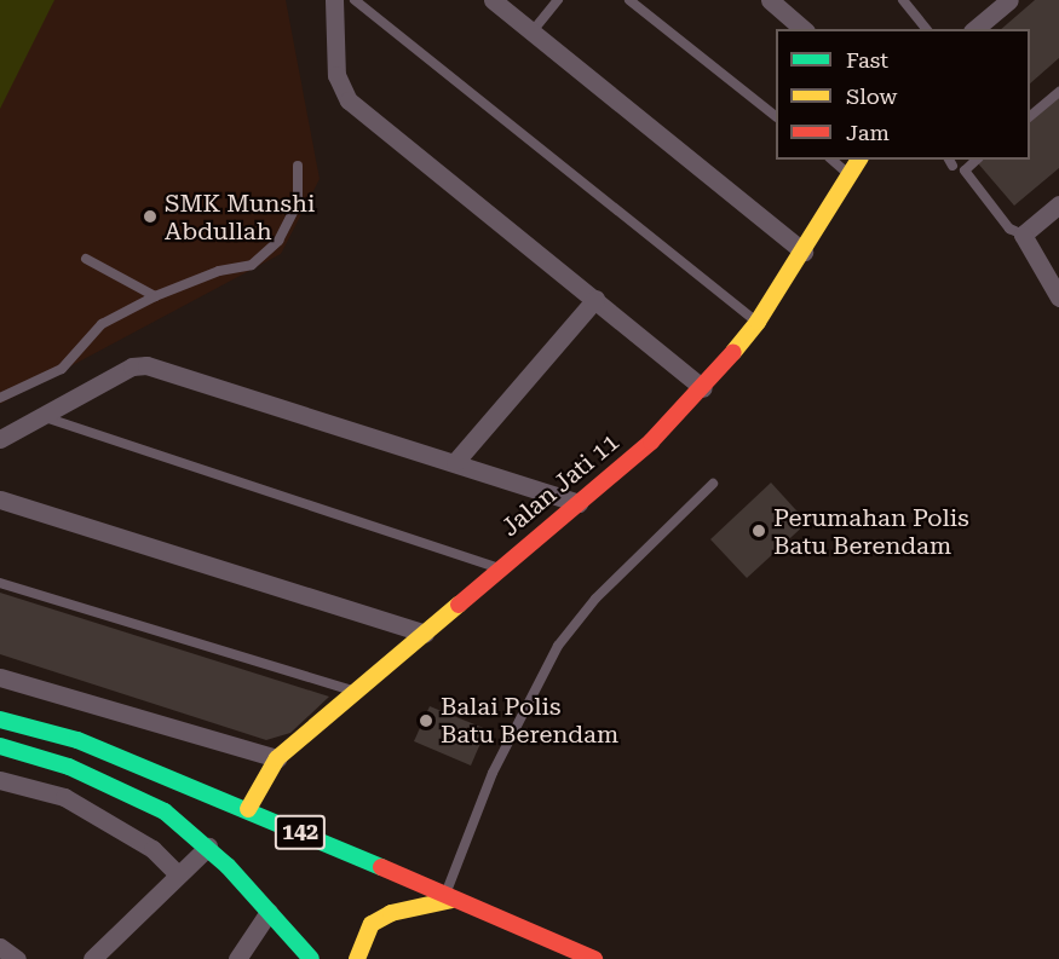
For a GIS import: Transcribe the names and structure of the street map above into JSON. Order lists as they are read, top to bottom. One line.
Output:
{"streets":{"main road":["Jalan Jati 11","142"]},"crossings":[["Jalan Jati 11","142"]],"places":["SMK Munshi Abdullah","Perumahan Polis Batu Berendam","Balai Polis Batu Berendam"],"legend":["Fast","Slow","Jam"]}
